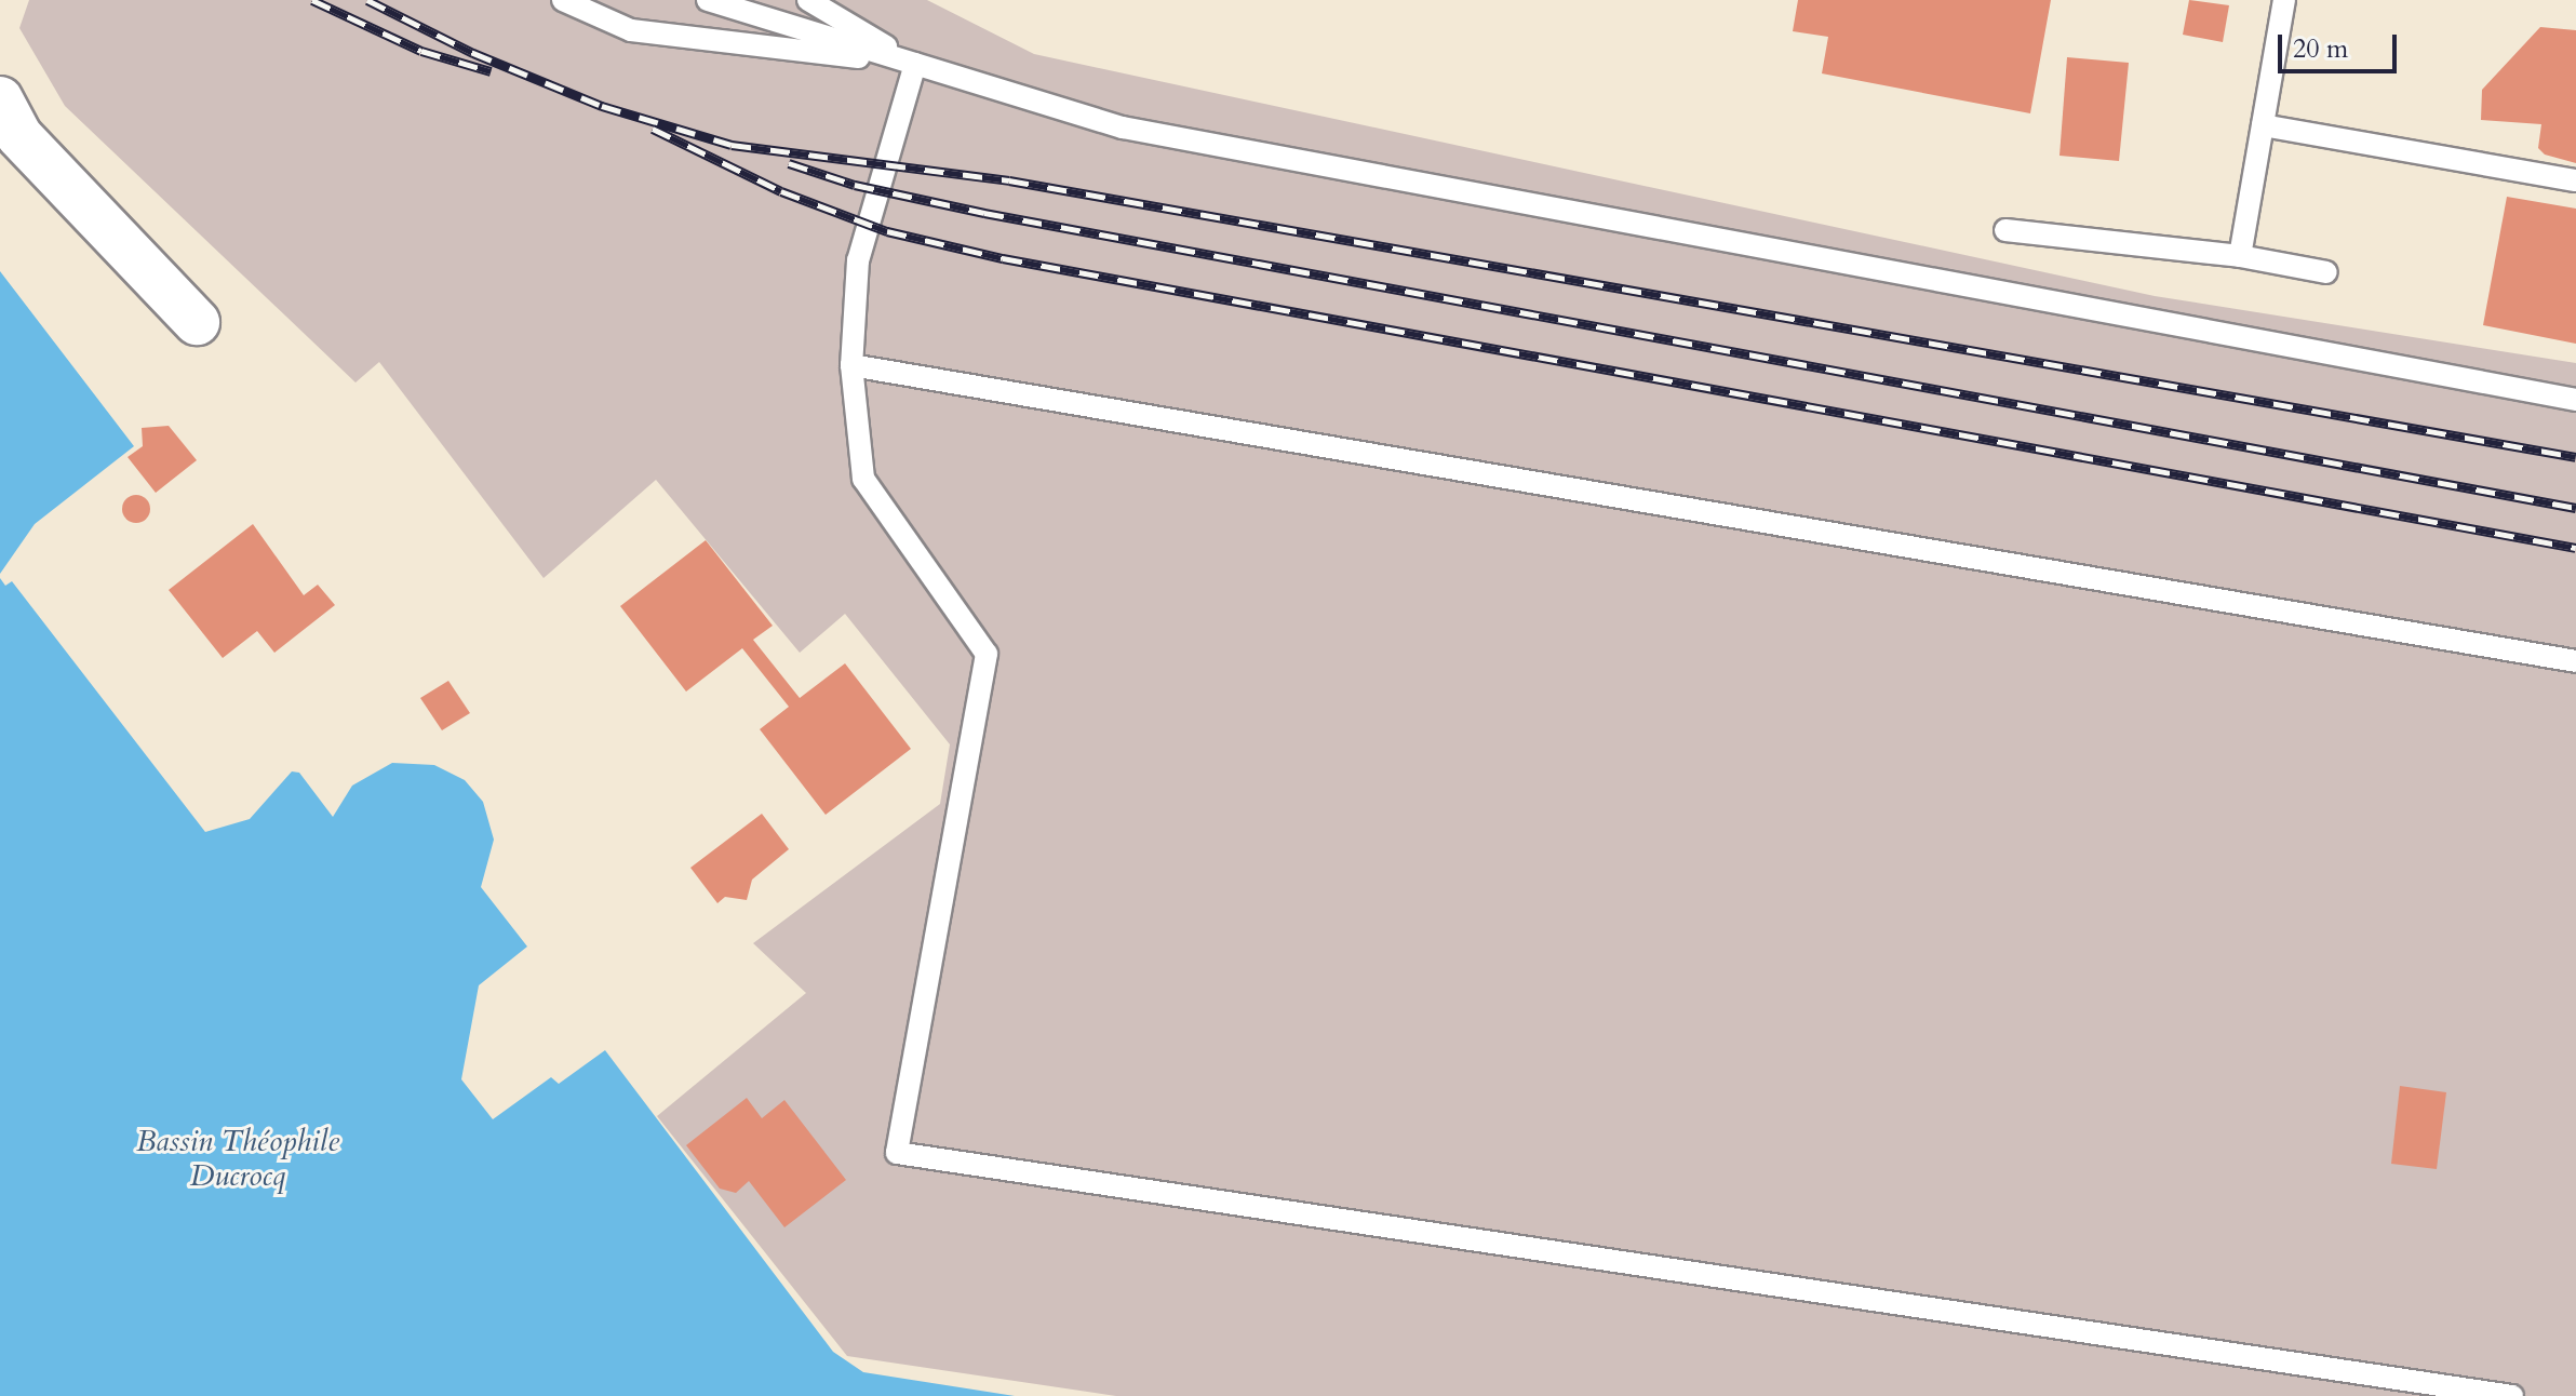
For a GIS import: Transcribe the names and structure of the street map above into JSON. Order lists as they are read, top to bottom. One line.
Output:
{"water":["Bassin Théophile Ducrocq"],"scale_bar":"20 m"}
